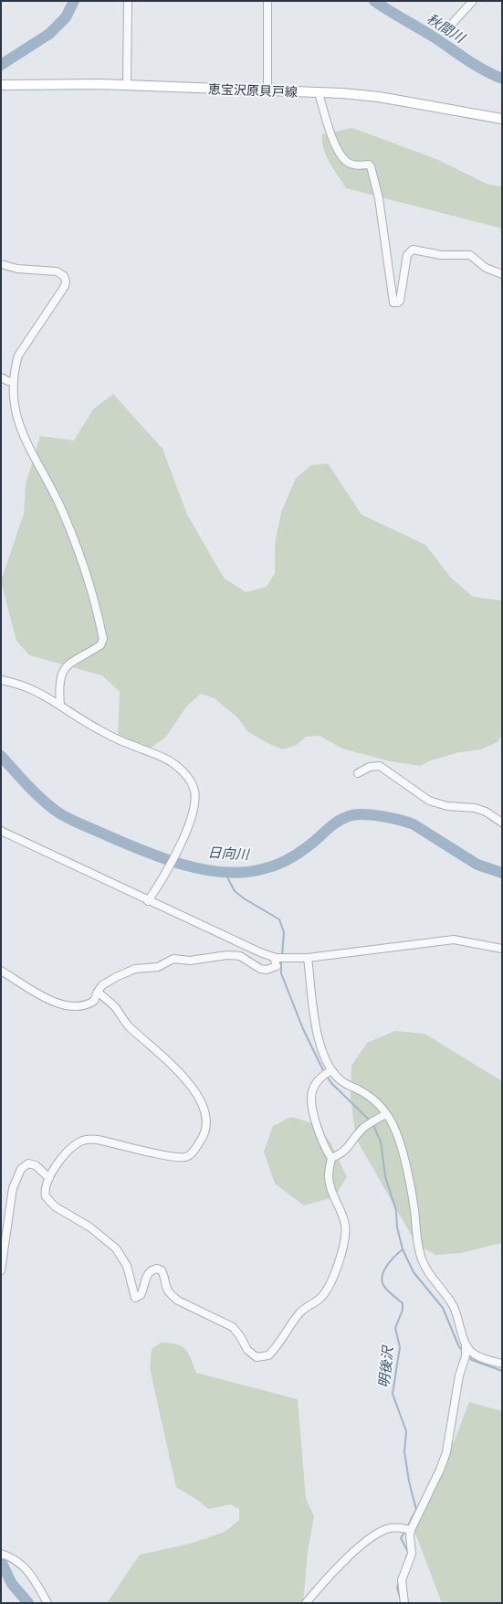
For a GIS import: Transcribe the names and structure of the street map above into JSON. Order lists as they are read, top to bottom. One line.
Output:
{"streets":{"main road":["恵宝沢原貝戸線"]},"water":["秋間川","日向川","明後沢"]}
